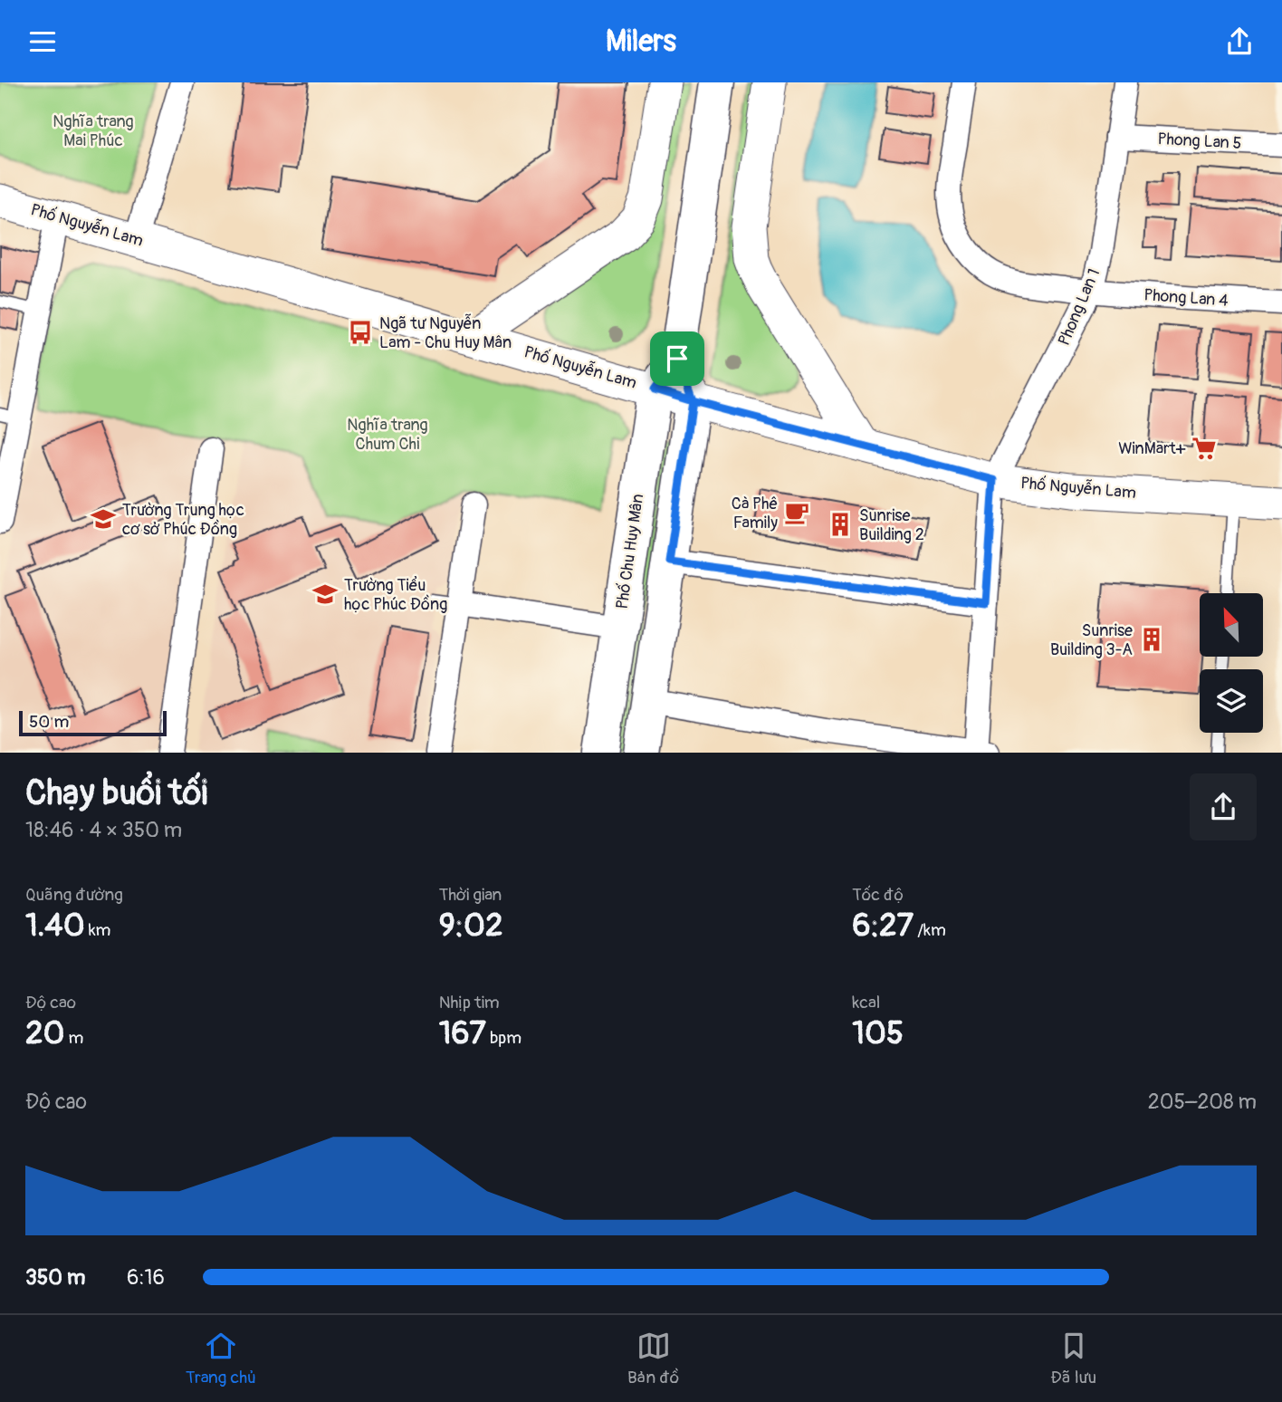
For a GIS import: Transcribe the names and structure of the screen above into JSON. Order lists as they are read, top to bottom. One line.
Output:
{"streets":{"main road":["Phố Chu Huy Mân"],"street":["Phong Lan 5","Phố Nguyễn Lam","Phong Lan 4","Phong Lan 1"]},"crossings":[["Phong Lan 5","Phong Lan 1"],["Phố Nguyễn Lam","Phong Lan 1"],["Phố Nguyễn Lam","Phố Chu Huy Mân"],["Phong Lan 4","Phong Lan 1"]],"parks":["Nghĩa trang Mai Phúc","Nghĩa trang Chum Chi"],"places":{"bus stop":["Ngã tư Nguyễn Lam - Chu Huy Mân"],"supermarket":["WinMart+"],"cafe":["Cà Phê Family"],"school or university":["Trường Trung học cơ sở Phúc Đồng","Trường Tiểu học Phúc Đồng"],"building":["Sunrise Building 2","Sunrise Building 3-A"]},"scale_bar":"50 m","north":"top left","page":{"header":"Milers","scale":"50 m","heading":["Chạy buổi tối","18:46 · 4 × 350 m"],"stats":[["Quãng đường","1.40 km"],["Thời gian","9:02"],["Tốc độ","6:27 /km"],["Độ cao","20 m"],["Nhịp tim","167 bpm"],["kcal","105"]],"chart":["Độ cao","205–208 m"],"list":[{"name":"350 m","note":"6:16"}],"tabs":["Trang chủ","Bản đồ","Đã lưu"]}}
